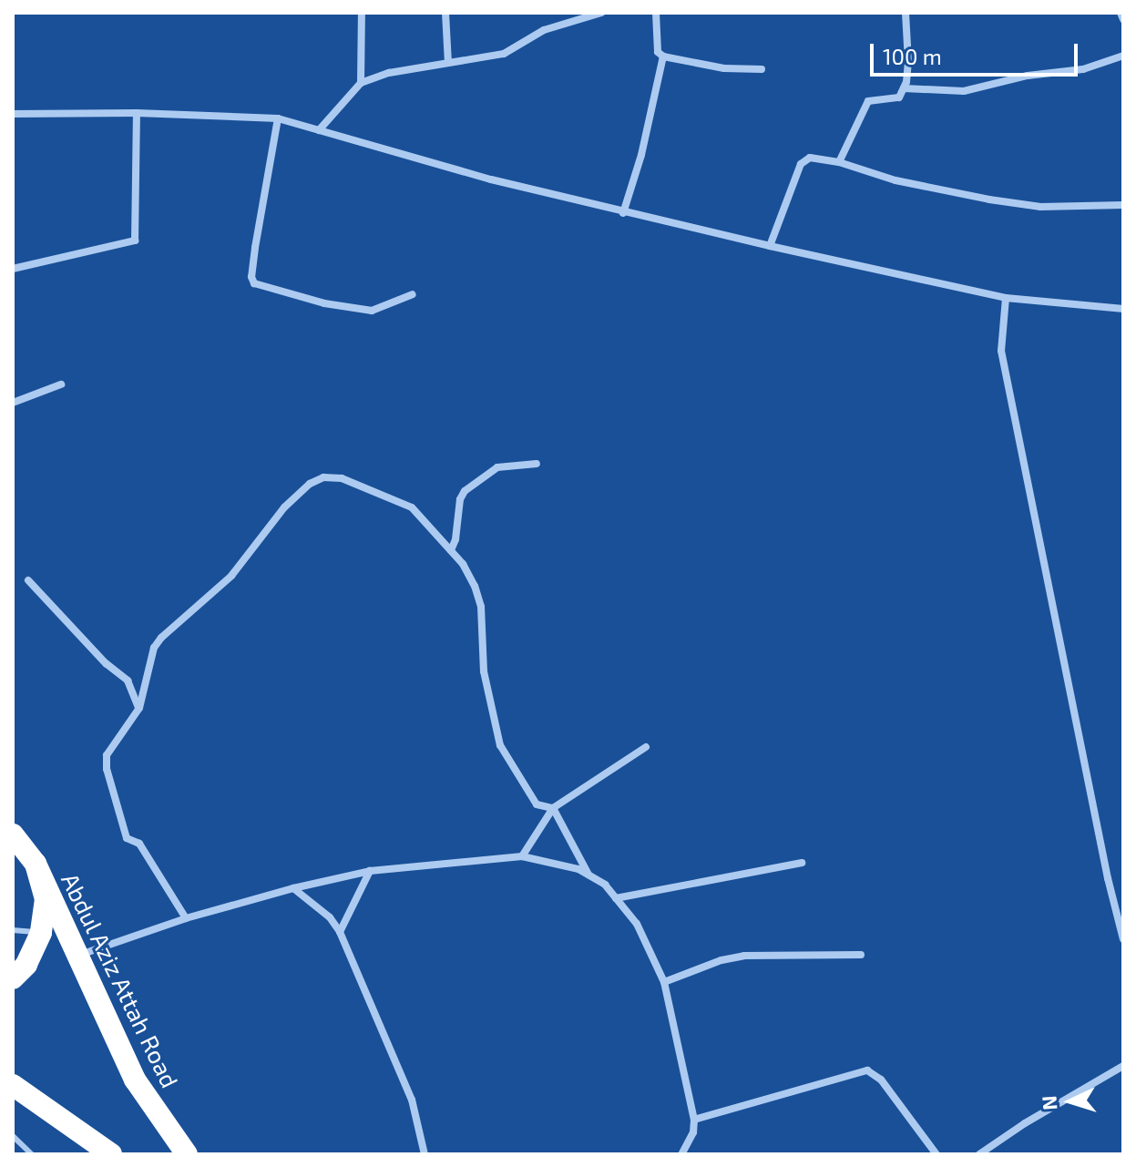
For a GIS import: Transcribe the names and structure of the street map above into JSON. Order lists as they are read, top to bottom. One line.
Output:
{"streets":{"highway":["Abdul Aziz Attah Road"]},"scale_bar":"100 m","north":"left"}
